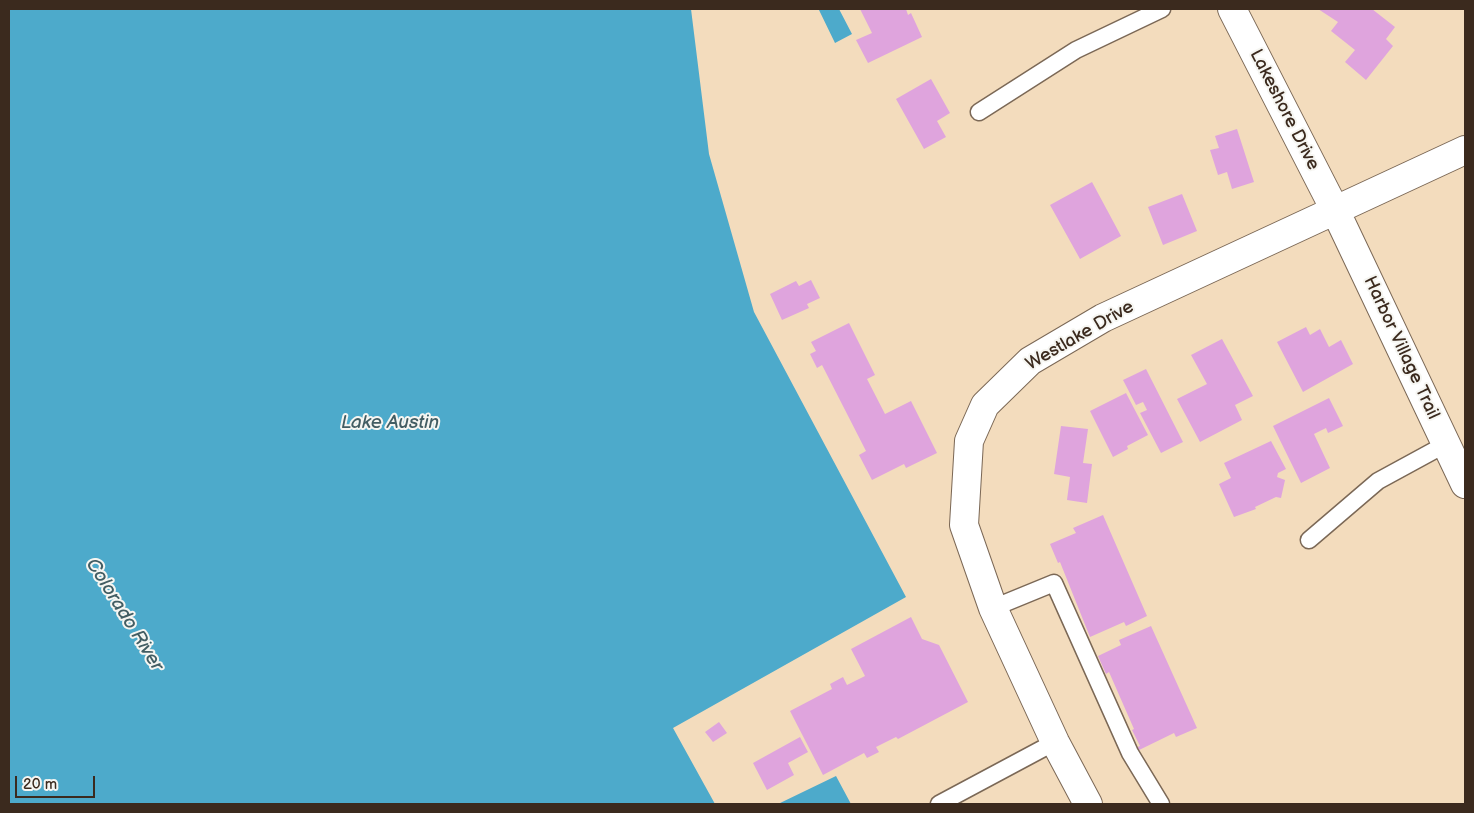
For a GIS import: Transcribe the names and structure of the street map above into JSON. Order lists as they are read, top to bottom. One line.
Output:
{"streets":{"street":["Lakeshore Drive","Westlake Drive","Harbor Village Trail"]},"crossings":[["Lakeshore Drive","Westlake Drive"],["Lakeshore Drive","Harbor Village Trail"],["Westlake Drive","Harbor Village Trail"]],"water":["Lake Austin","Colorado River"],"scale_bar":"20 m"}
